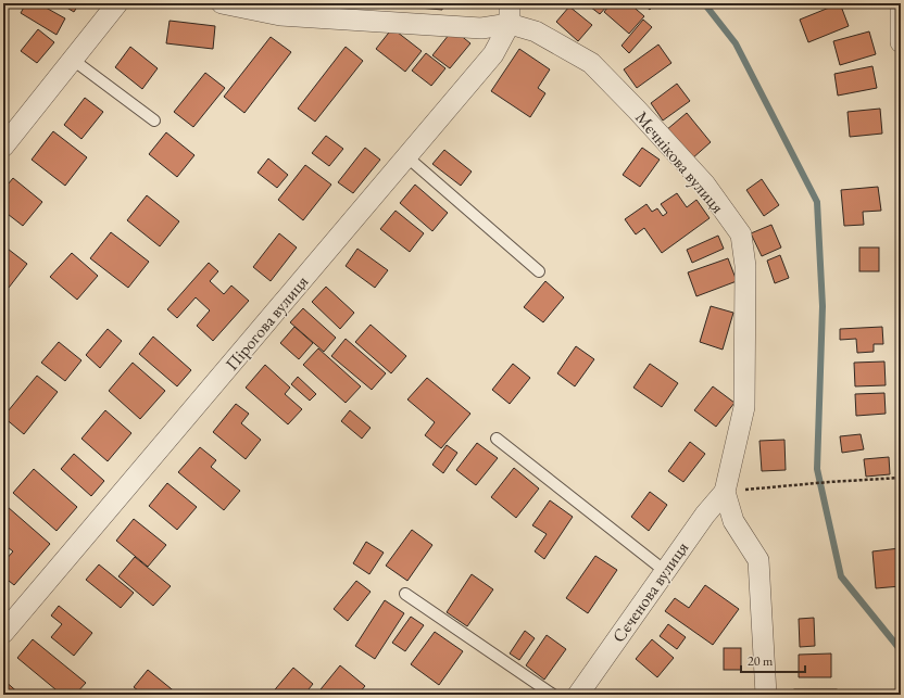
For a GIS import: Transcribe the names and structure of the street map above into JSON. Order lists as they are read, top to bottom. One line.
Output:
{"streets":{"street":["Мєчнікова вулиця","Пірогова вулиця","Сєченова вулиця"]},"crossings":[["Мєчнікова вулиця","Пірогова вулиця"],["Мєчнікова вулиця","Сєченова вулиця"]],"scale_bar":"20 m"}
